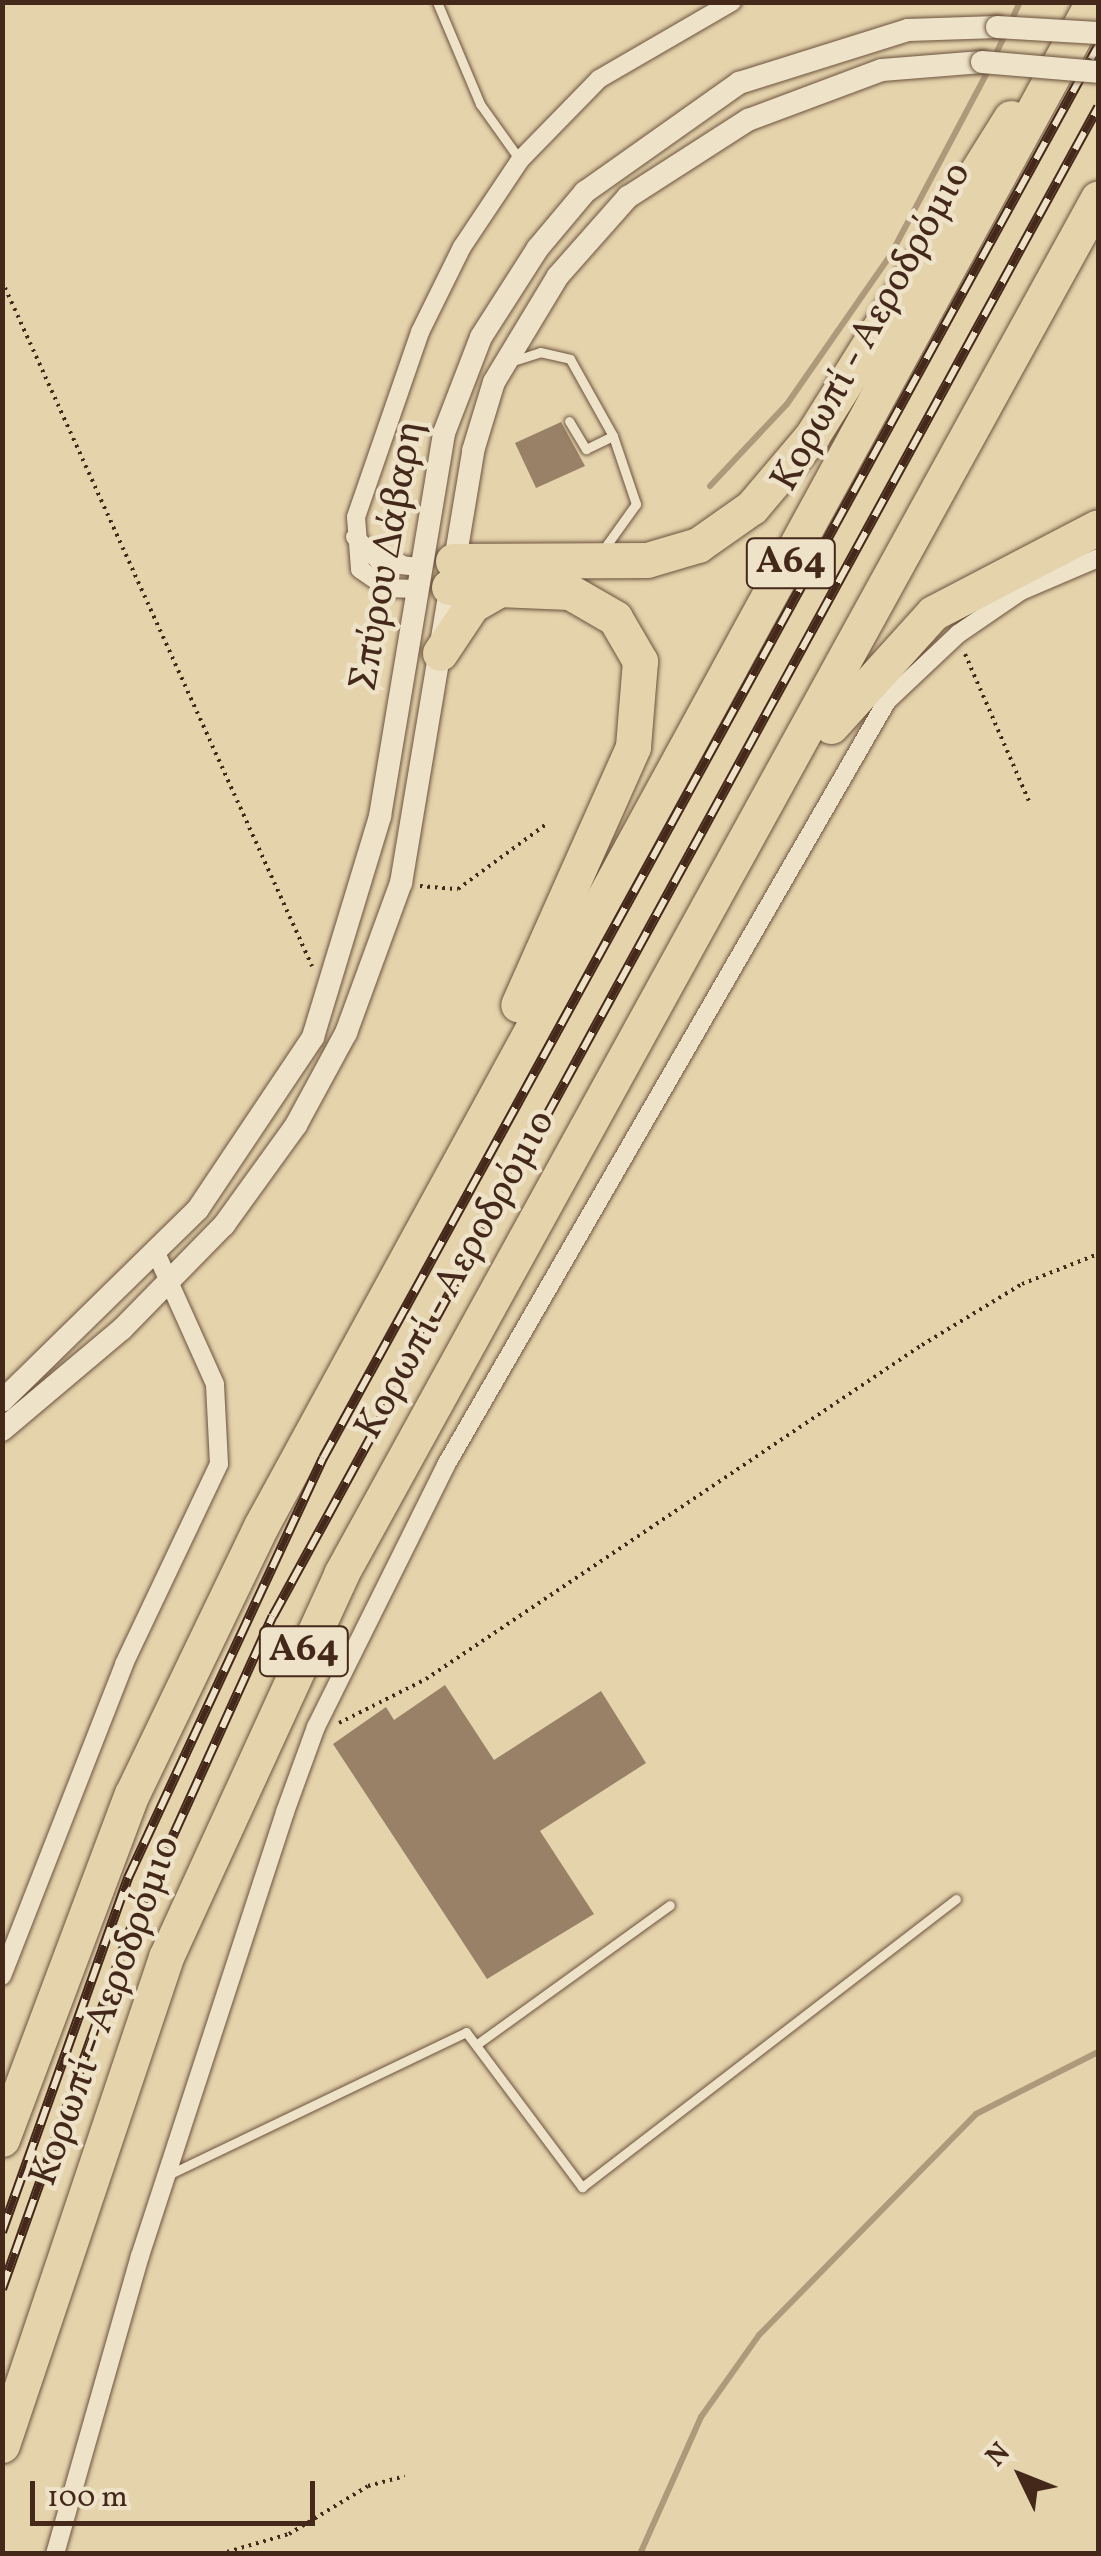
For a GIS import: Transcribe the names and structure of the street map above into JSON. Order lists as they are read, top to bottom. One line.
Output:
{"streets":{"highway":["Κορωπί - Αεροδρόμιο","Α64"],"street":["Σπύρου Δάβαρη"]},"scale_bar":"100 m","north":"top left"}
